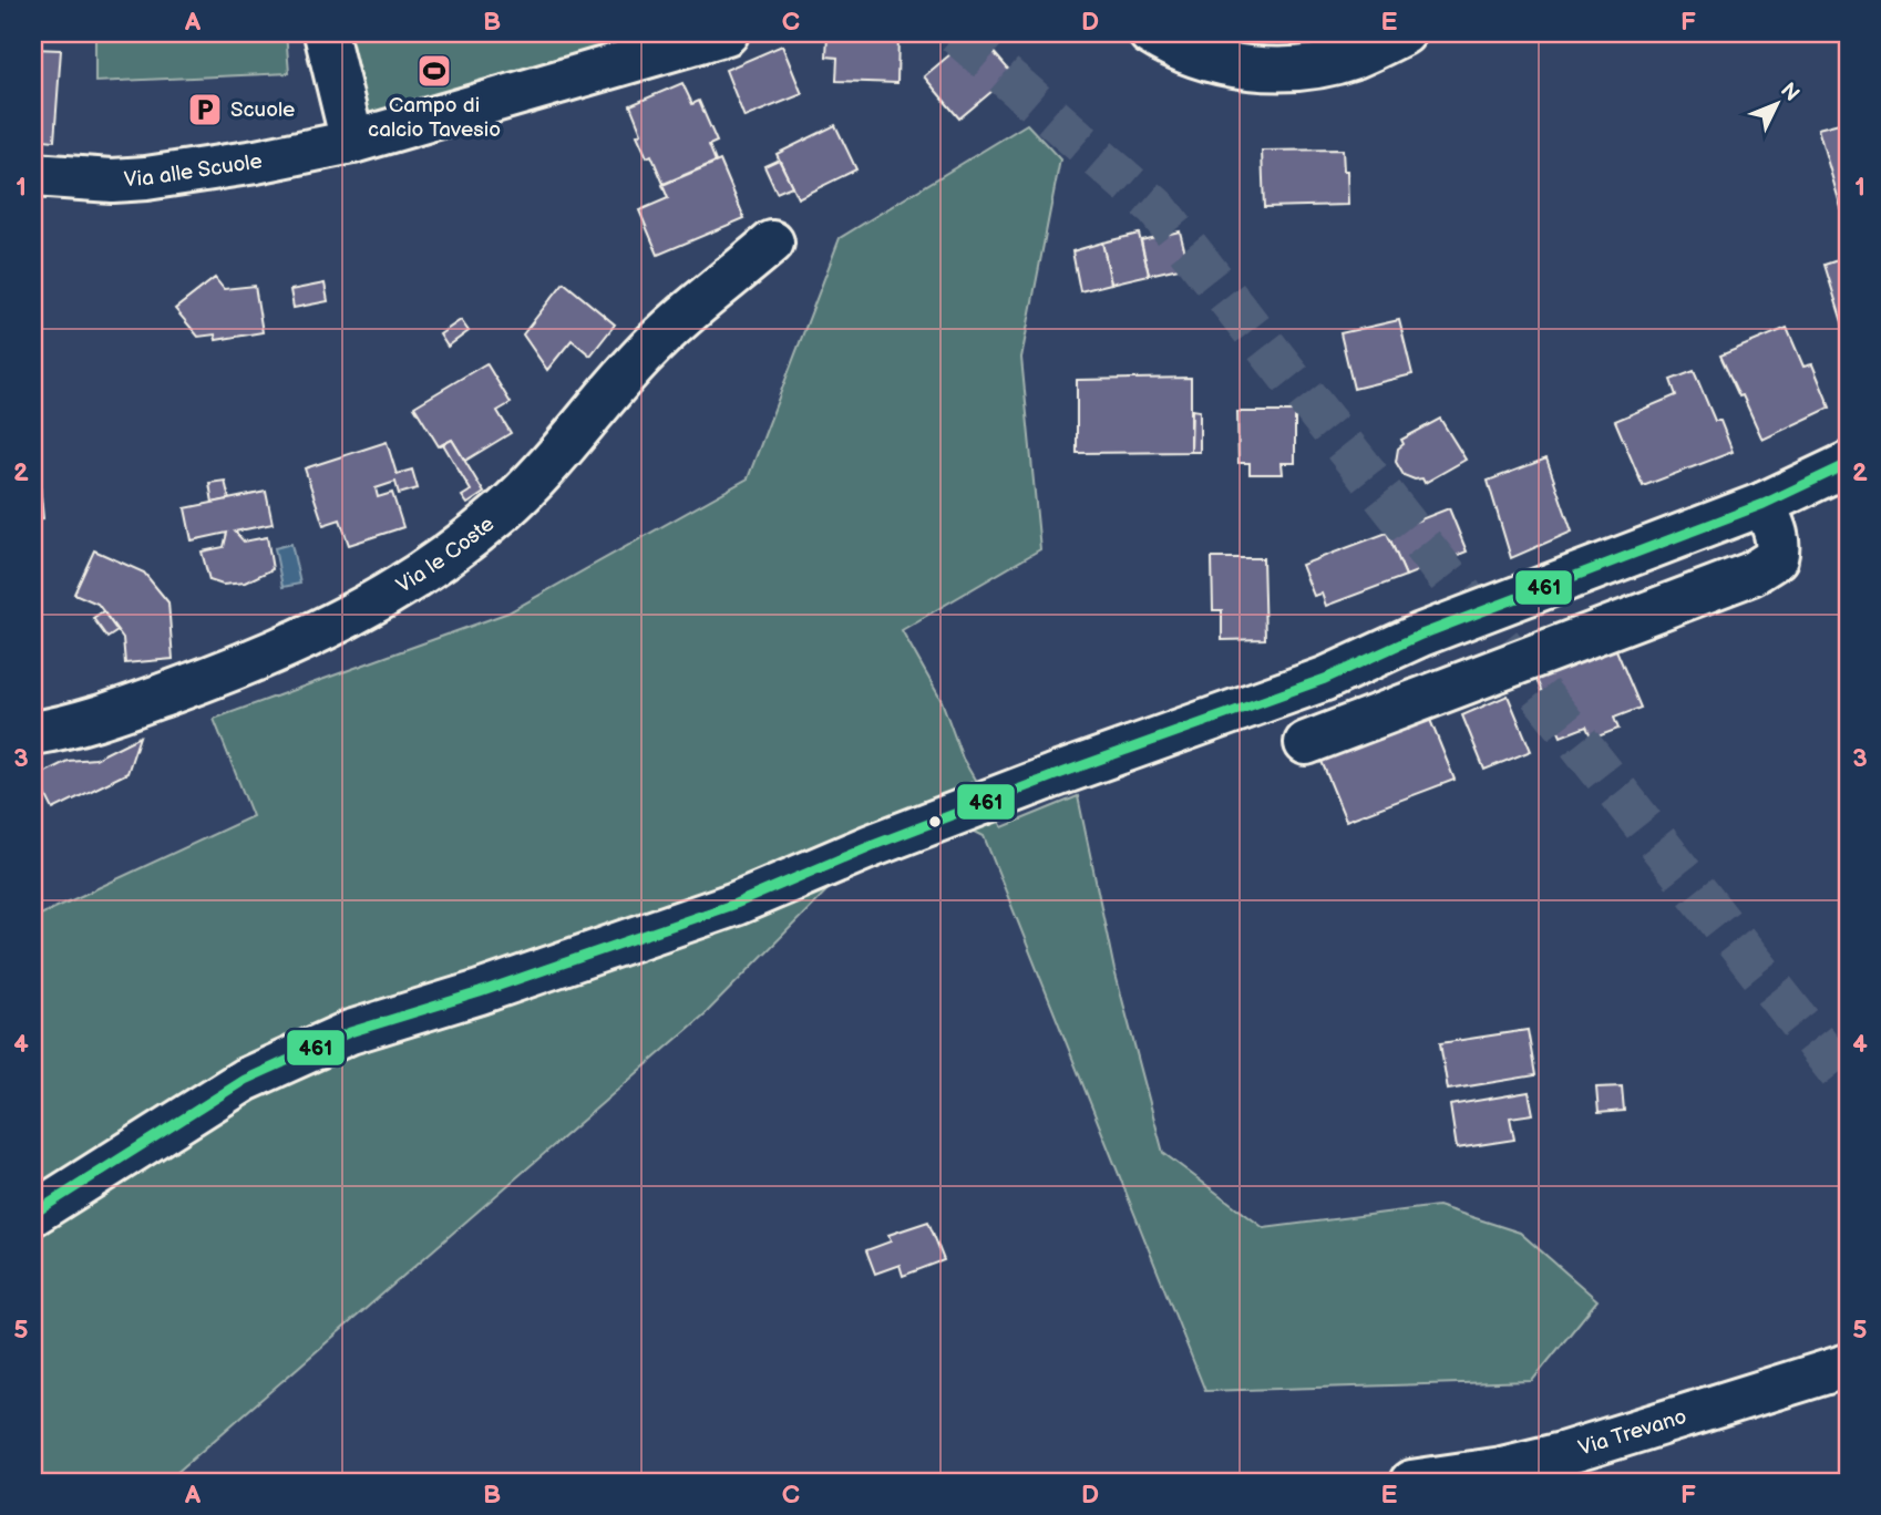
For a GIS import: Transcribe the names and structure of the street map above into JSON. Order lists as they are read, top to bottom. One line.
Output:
{"streets":{"street":["Via alle Scuole","Via le Coste","Via Trevano"]},"places":{"sports":["Campo di calcio Tavesio"],"parking":["Scuole"]},"lines":["transit line 461"],"north":"top right","grid":{"columns":["A","B","C","D","E","F"],"rows":["1","2","3","4","5"]}}
